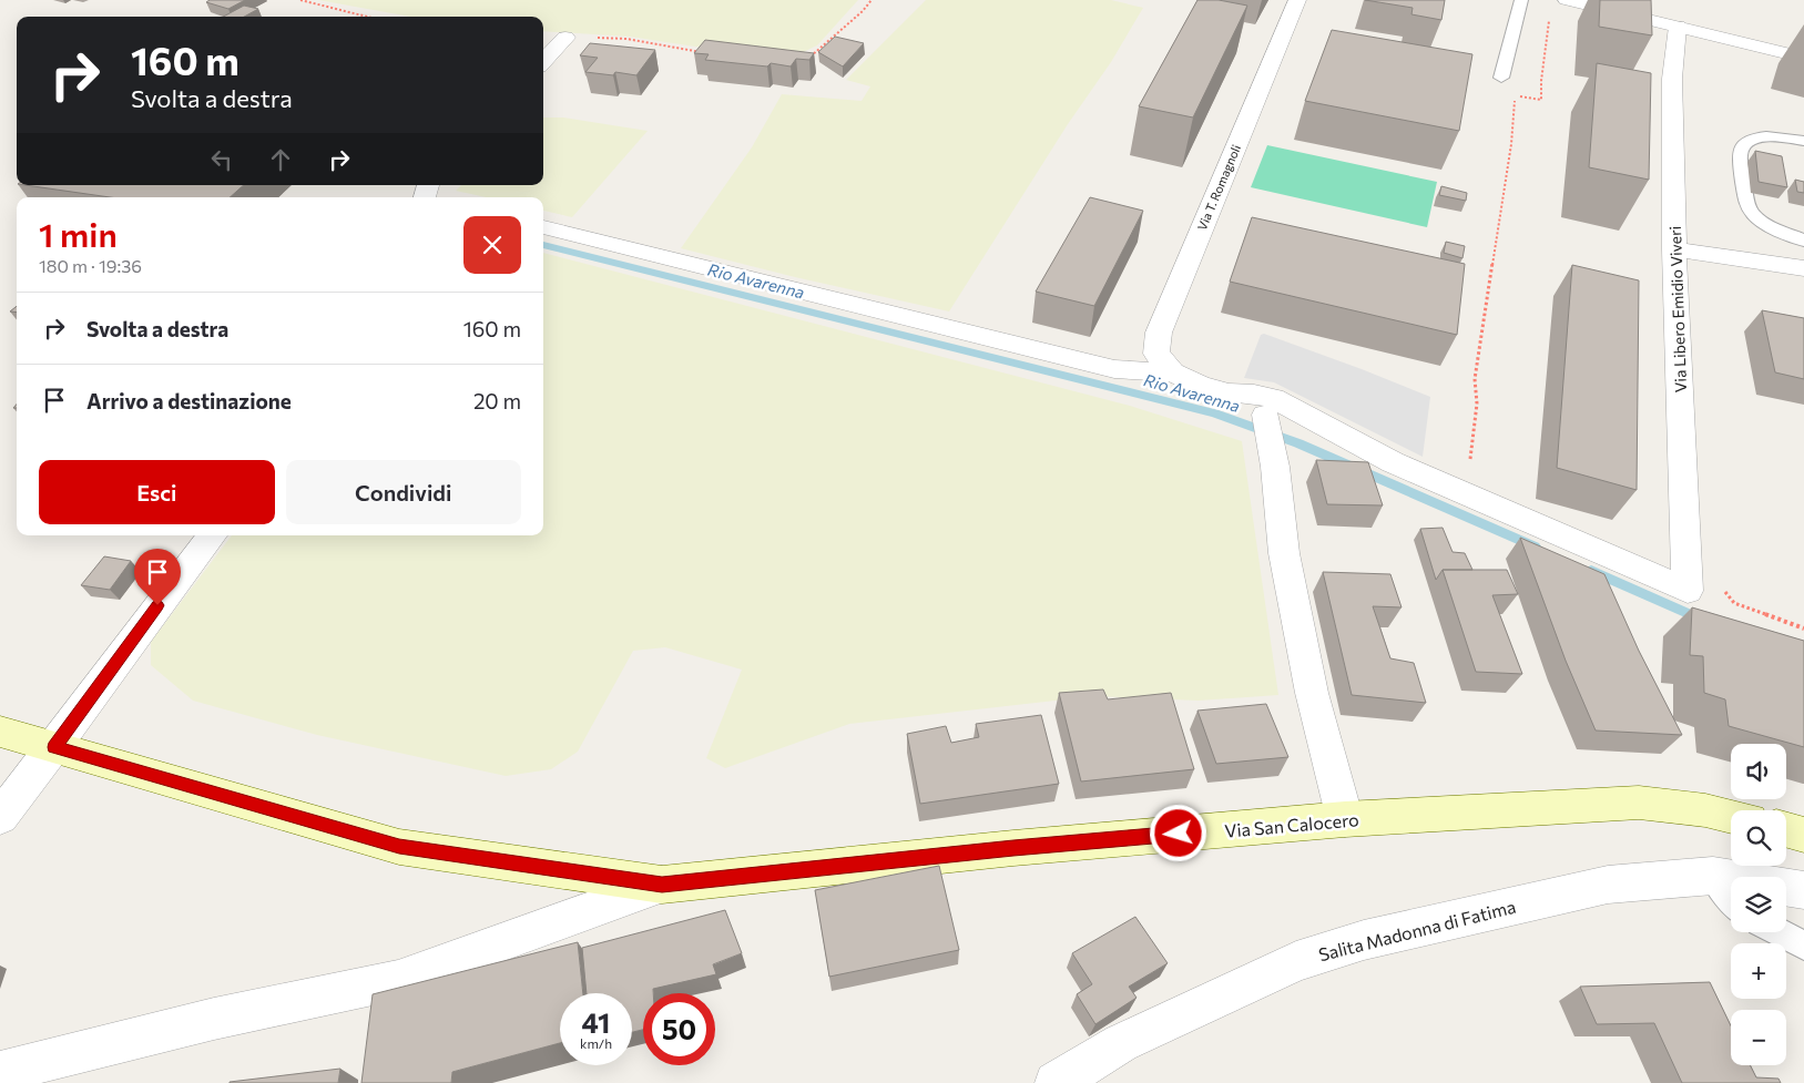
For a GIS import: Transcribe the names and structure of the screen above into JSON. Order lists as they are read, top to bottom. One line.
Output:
{"streets":{"main road":["Via San Calocero"],"street":["Via T. Romagnoli","Via Libero Emidio Viveri","Salita Madonna di Fatima"]},"crossings":[["Via T. Romagnoli","Via Libero Emidio Viveri"]],"water":["Rio Avarenna"],"page":{"turn":["160 m","Svolta a destra"],"heading":["1 min","180 m · 19:36"],"list":[{"name":"Svolta a destra","value":"160 m"},{"name":"Arrivo a destinazione","value":"20 m"}],"buttons":["Esci","Condividi"],"map_buttons":["+","−"],"speed":"41 km/h","limit":"50"}}
